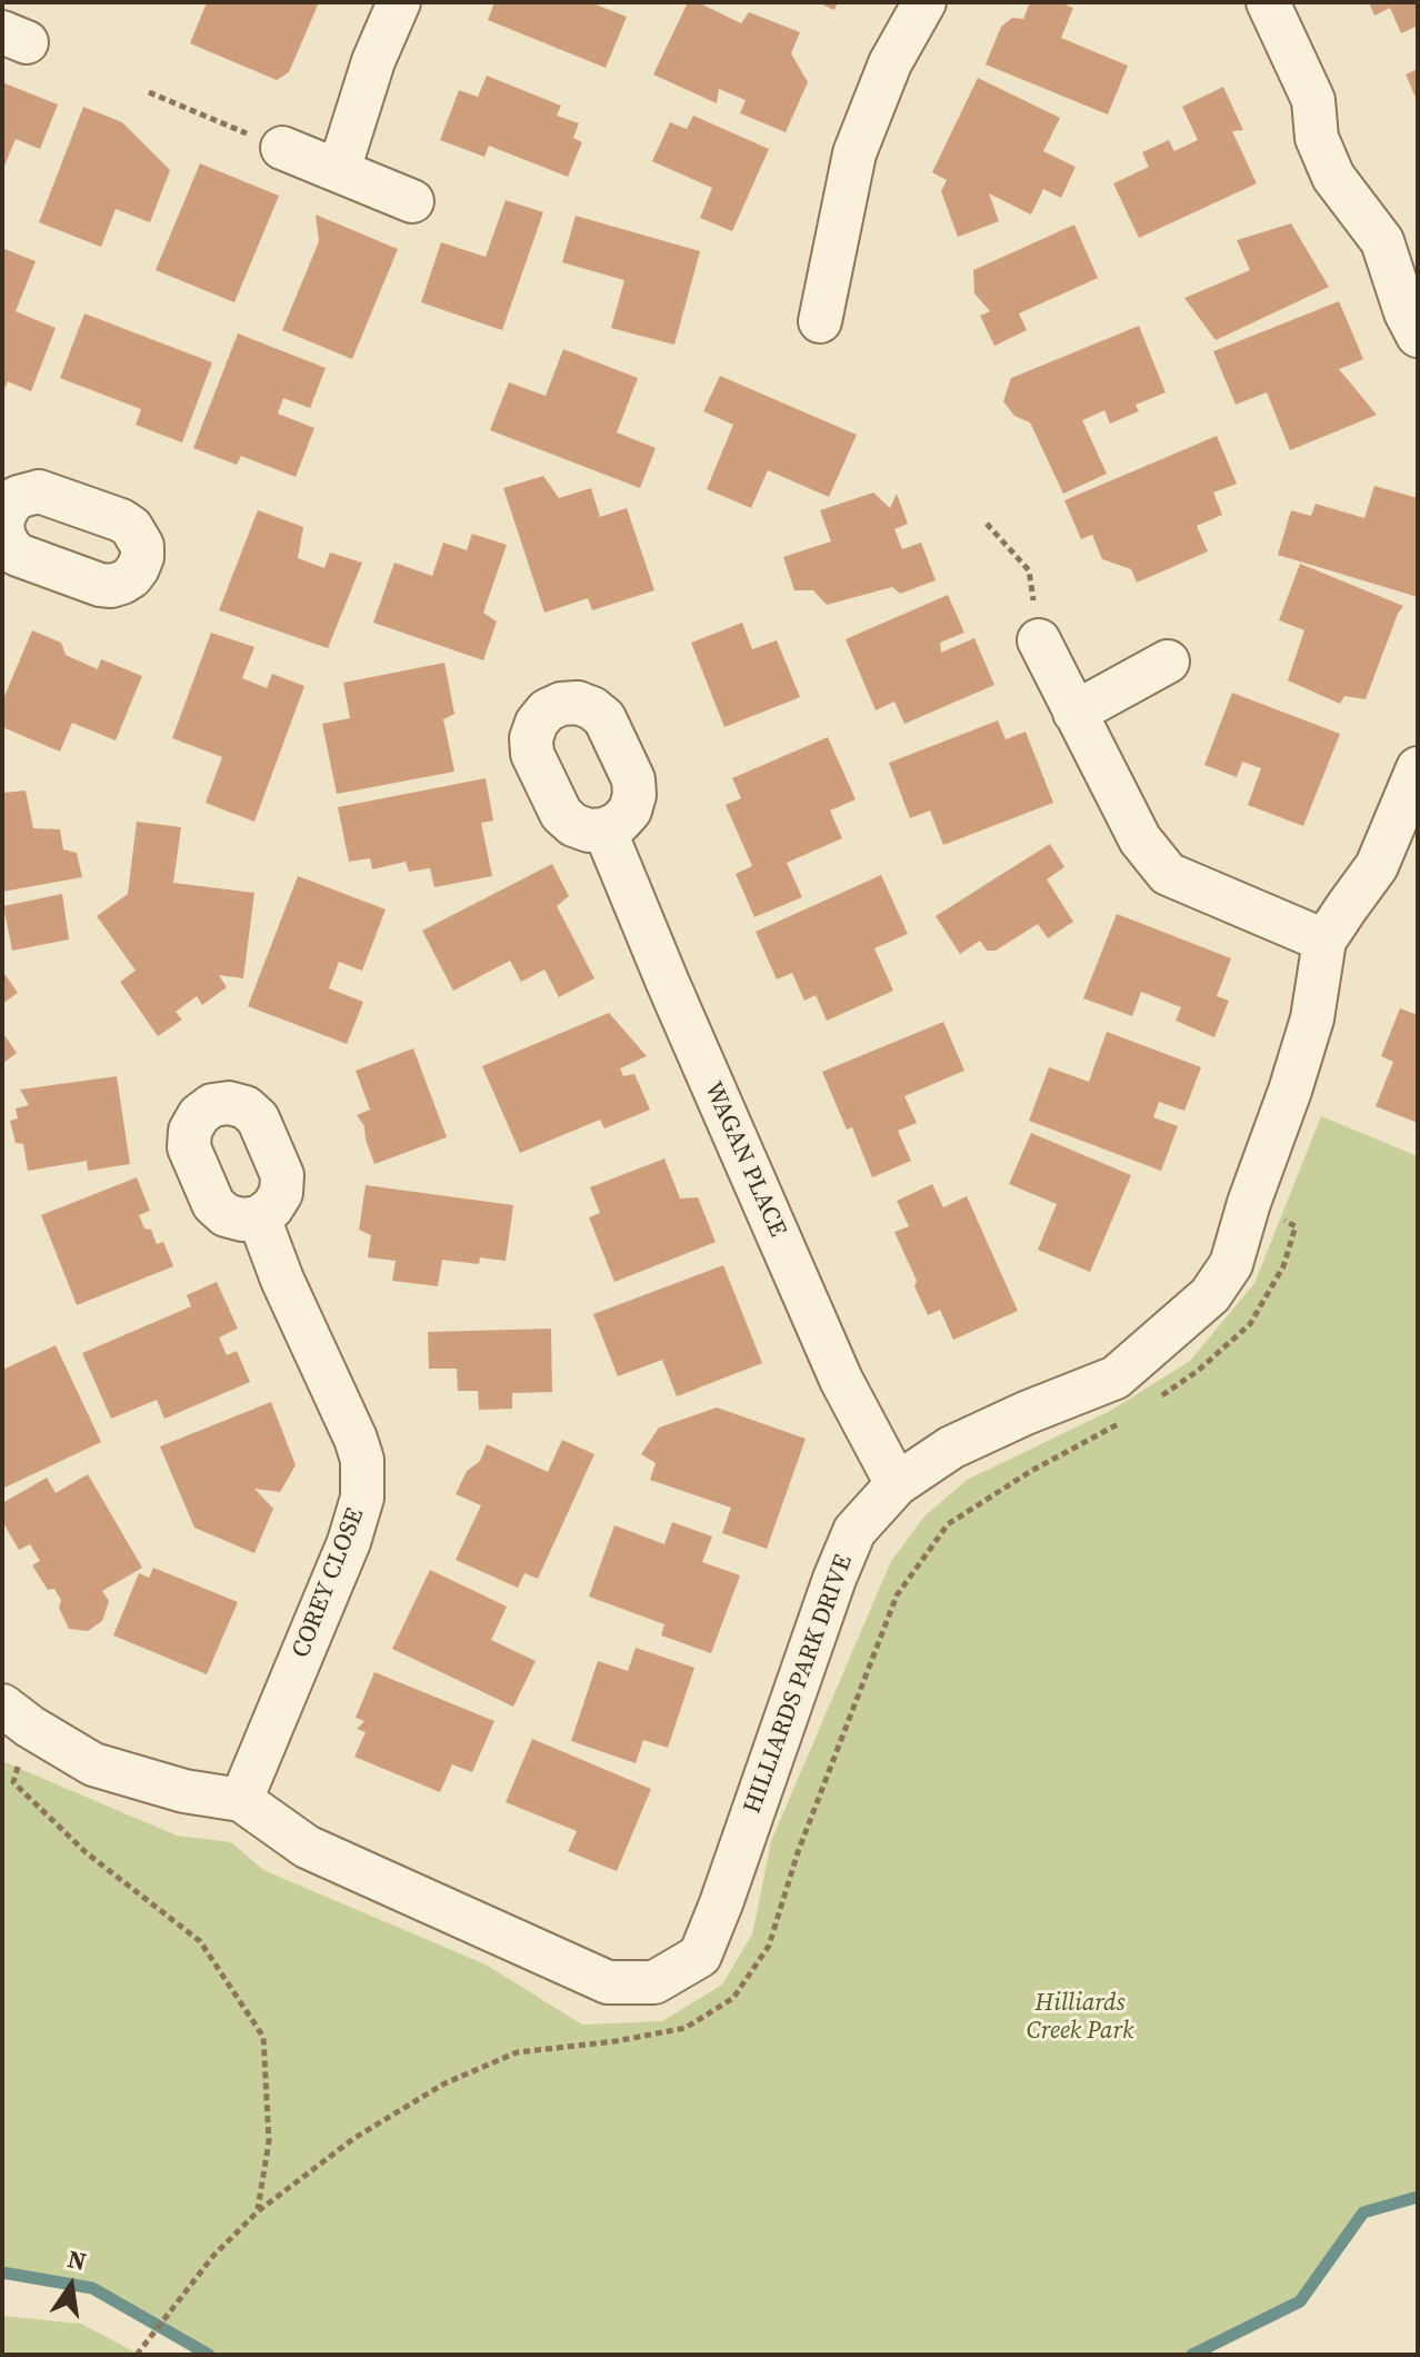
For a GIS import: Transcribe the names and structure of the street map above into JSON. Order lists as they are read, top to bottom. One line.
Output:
{"streets":{"street":["WAGAN PLACE","COREY CLOSE","HILLIARDS PARK DRIVE"]},"crossings":[["WAGAN PLACE","HILLIARDS PARK DRIVE"],["COREY CLOSE","HILLIARDS PARK DRIVE"]],"parks":["Hilliards Creek Park"],"north":"top"}
